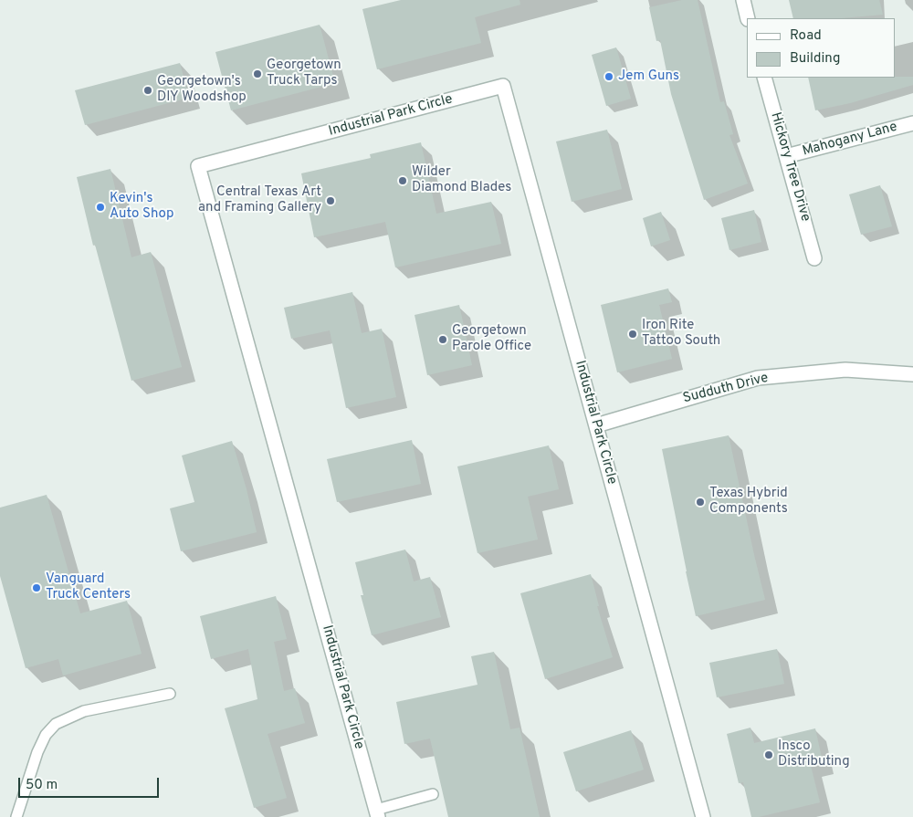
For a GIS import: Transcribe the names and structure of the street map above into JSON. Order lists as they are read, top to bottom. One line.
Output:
{"streets":{"street":["Industrial Park Circle","Mahogany Lane","Hickory Tree Drive","Sudduth Drive"]},"crossings":[["Industrial Park Circle","Sudduth Drive"],["Mahogany Lane","Hickory Tree Drive"]],"places":["Georgetown Truck Tarps","Jem Guns","Georgetown's DIY Woodshop","Wilder Diamond Blades","Central Texas Art and Framing Gallery","Kevin's Auto Shop","Iron Rite Tattoo South","Georgetown Parole Office","Texas Hybrid Components","Vanguard Truck Centers","Insco Distributing"],"legend":["Road","Building"],"scale_bar":"50 m"}
